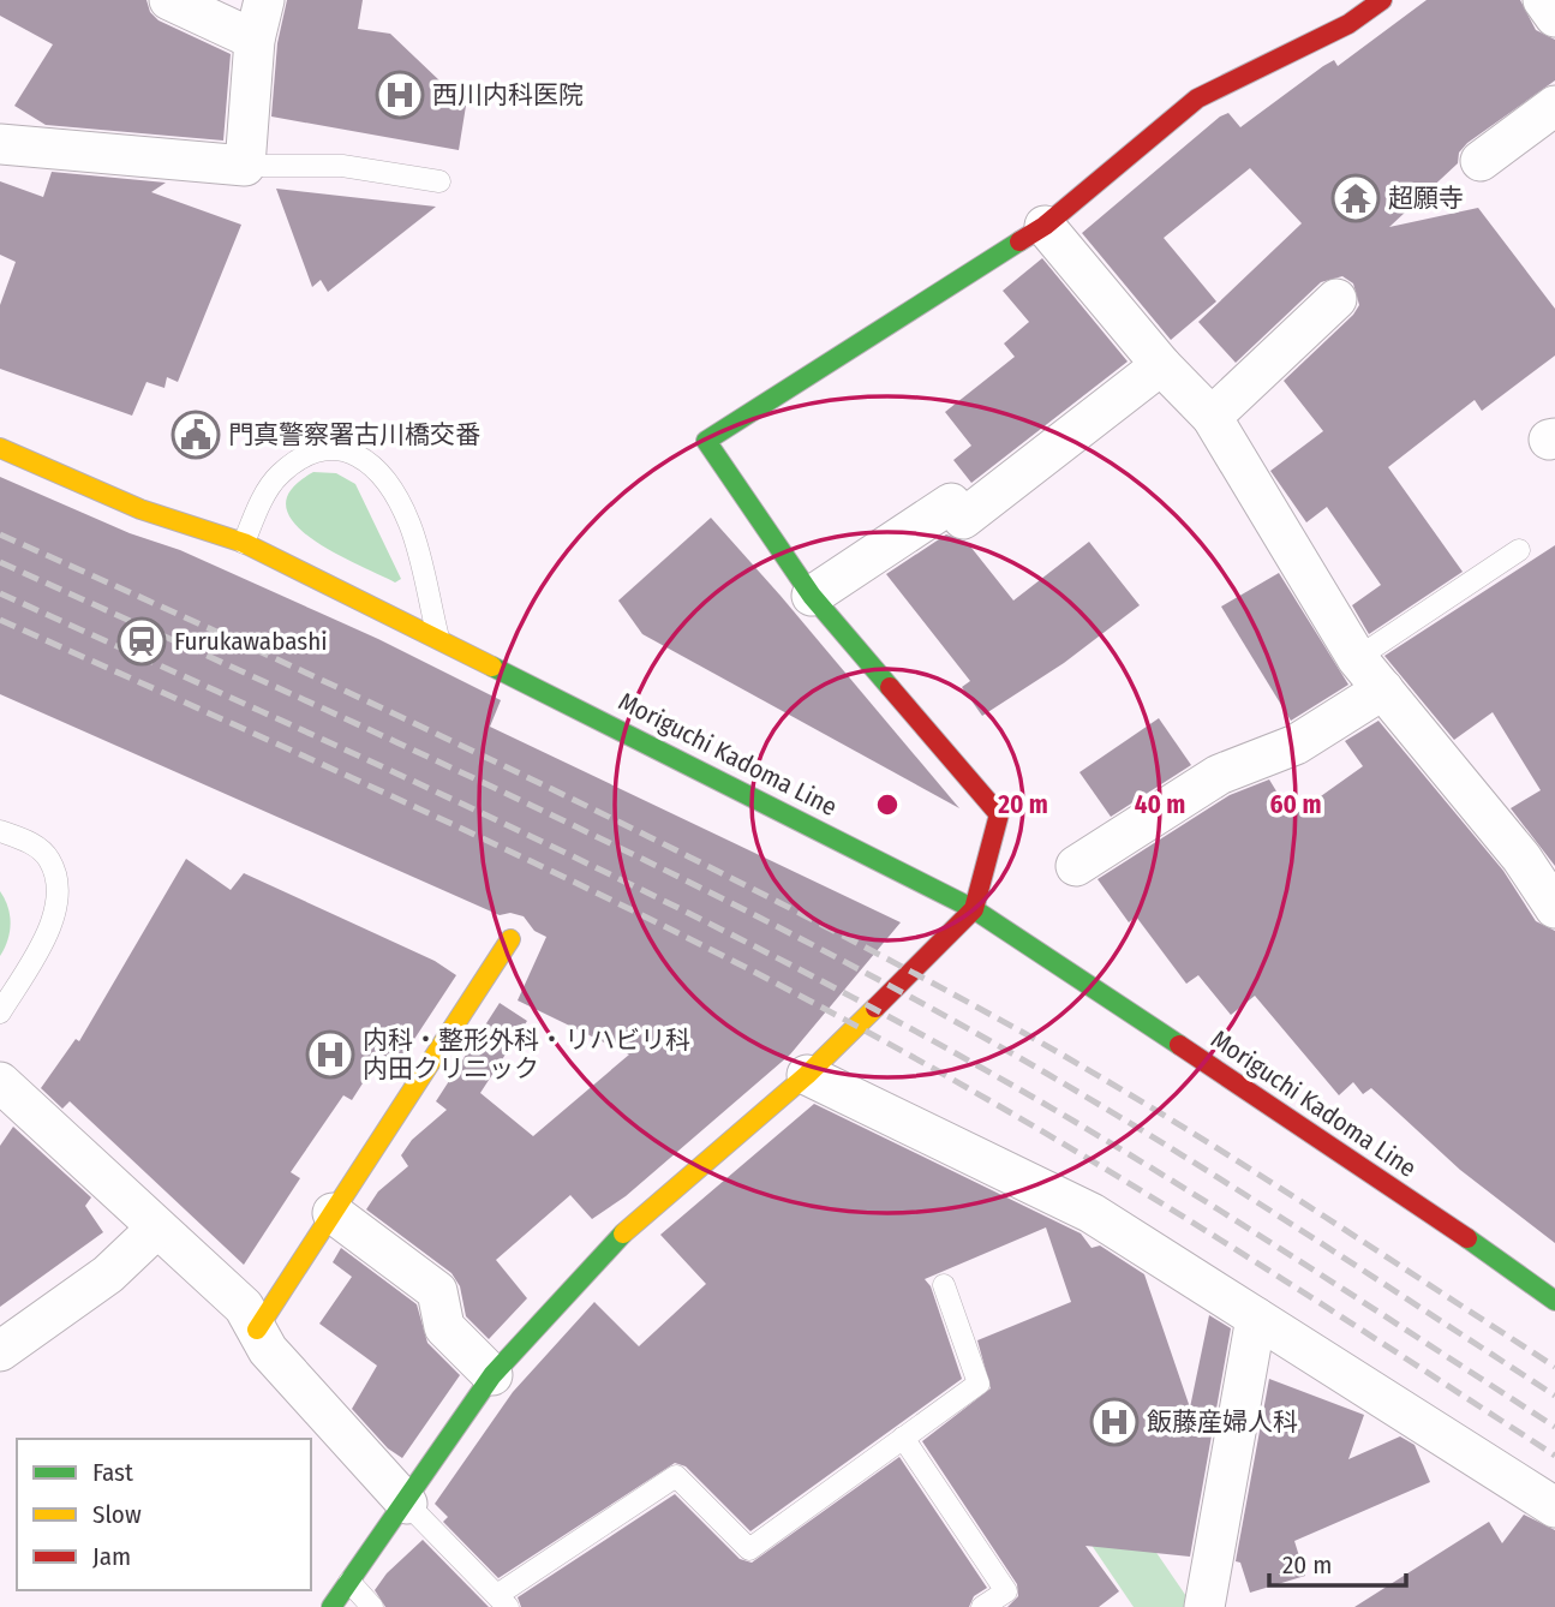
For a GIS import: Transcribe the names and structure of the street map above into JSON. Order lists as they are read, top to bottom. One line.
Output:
{"streets":{"street":["Moriguchi Kadoma Line"]},"places":{"hospital":["西川内科医院","内科・整形外科・リハビリ科 内田クリニック","飯藤産婦人科"],"temple":["超願寺"],"public building":["門真警察署古川橋交番"],"station":["Furukawabashi"]},"legend":["Fast","Slow","Jam"],"scale_bar":"20 m","rings":["20 m","40 m","60 m"]}
